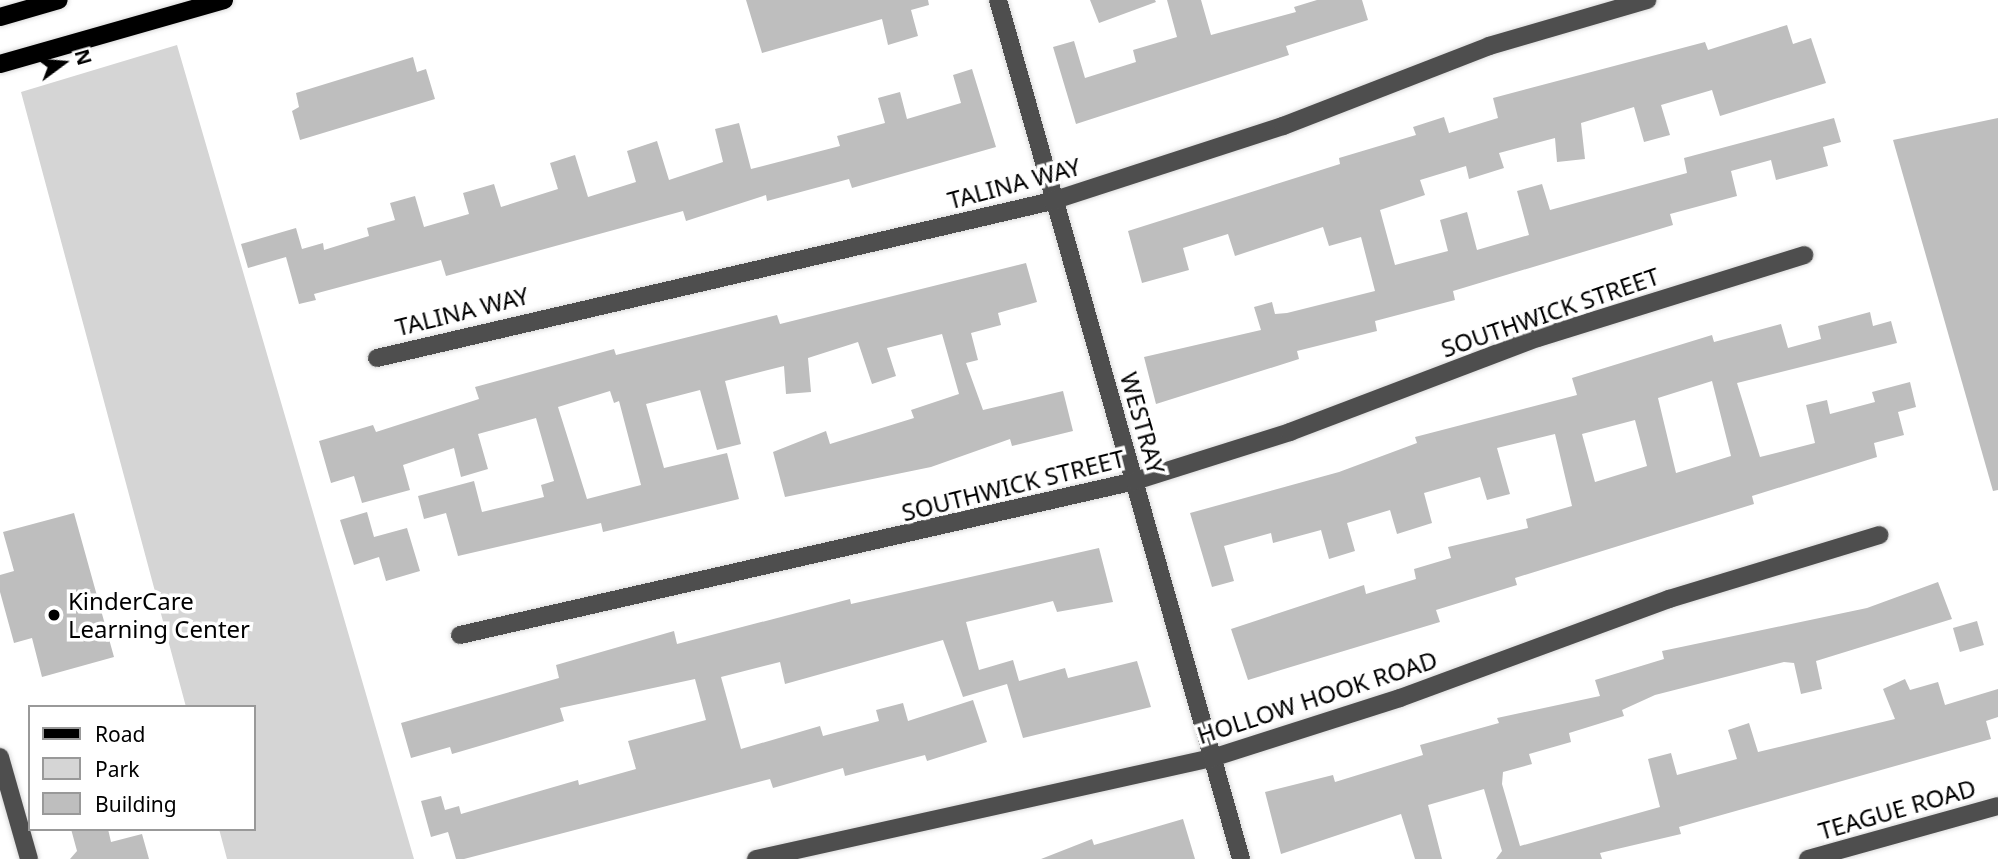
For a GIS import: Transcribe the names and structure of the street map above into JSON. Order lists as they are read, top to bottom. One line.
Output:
{"streets":{"street":["TALINA WAY","SOUTHWICK STREET","WESTRAY","HOLLOW HOOK ROAD","TEAGUE ROAD"]},"crossings":[["TALINA WAY","WESTRAY"],["SOUTHWICK STREET","WESTRAY"],["WESTRAY","HOLLOW HOOK ROAD"]],"places":["KinderCare Learning Center"],"legend":["Road","Park","Building"],"north":"right"}
